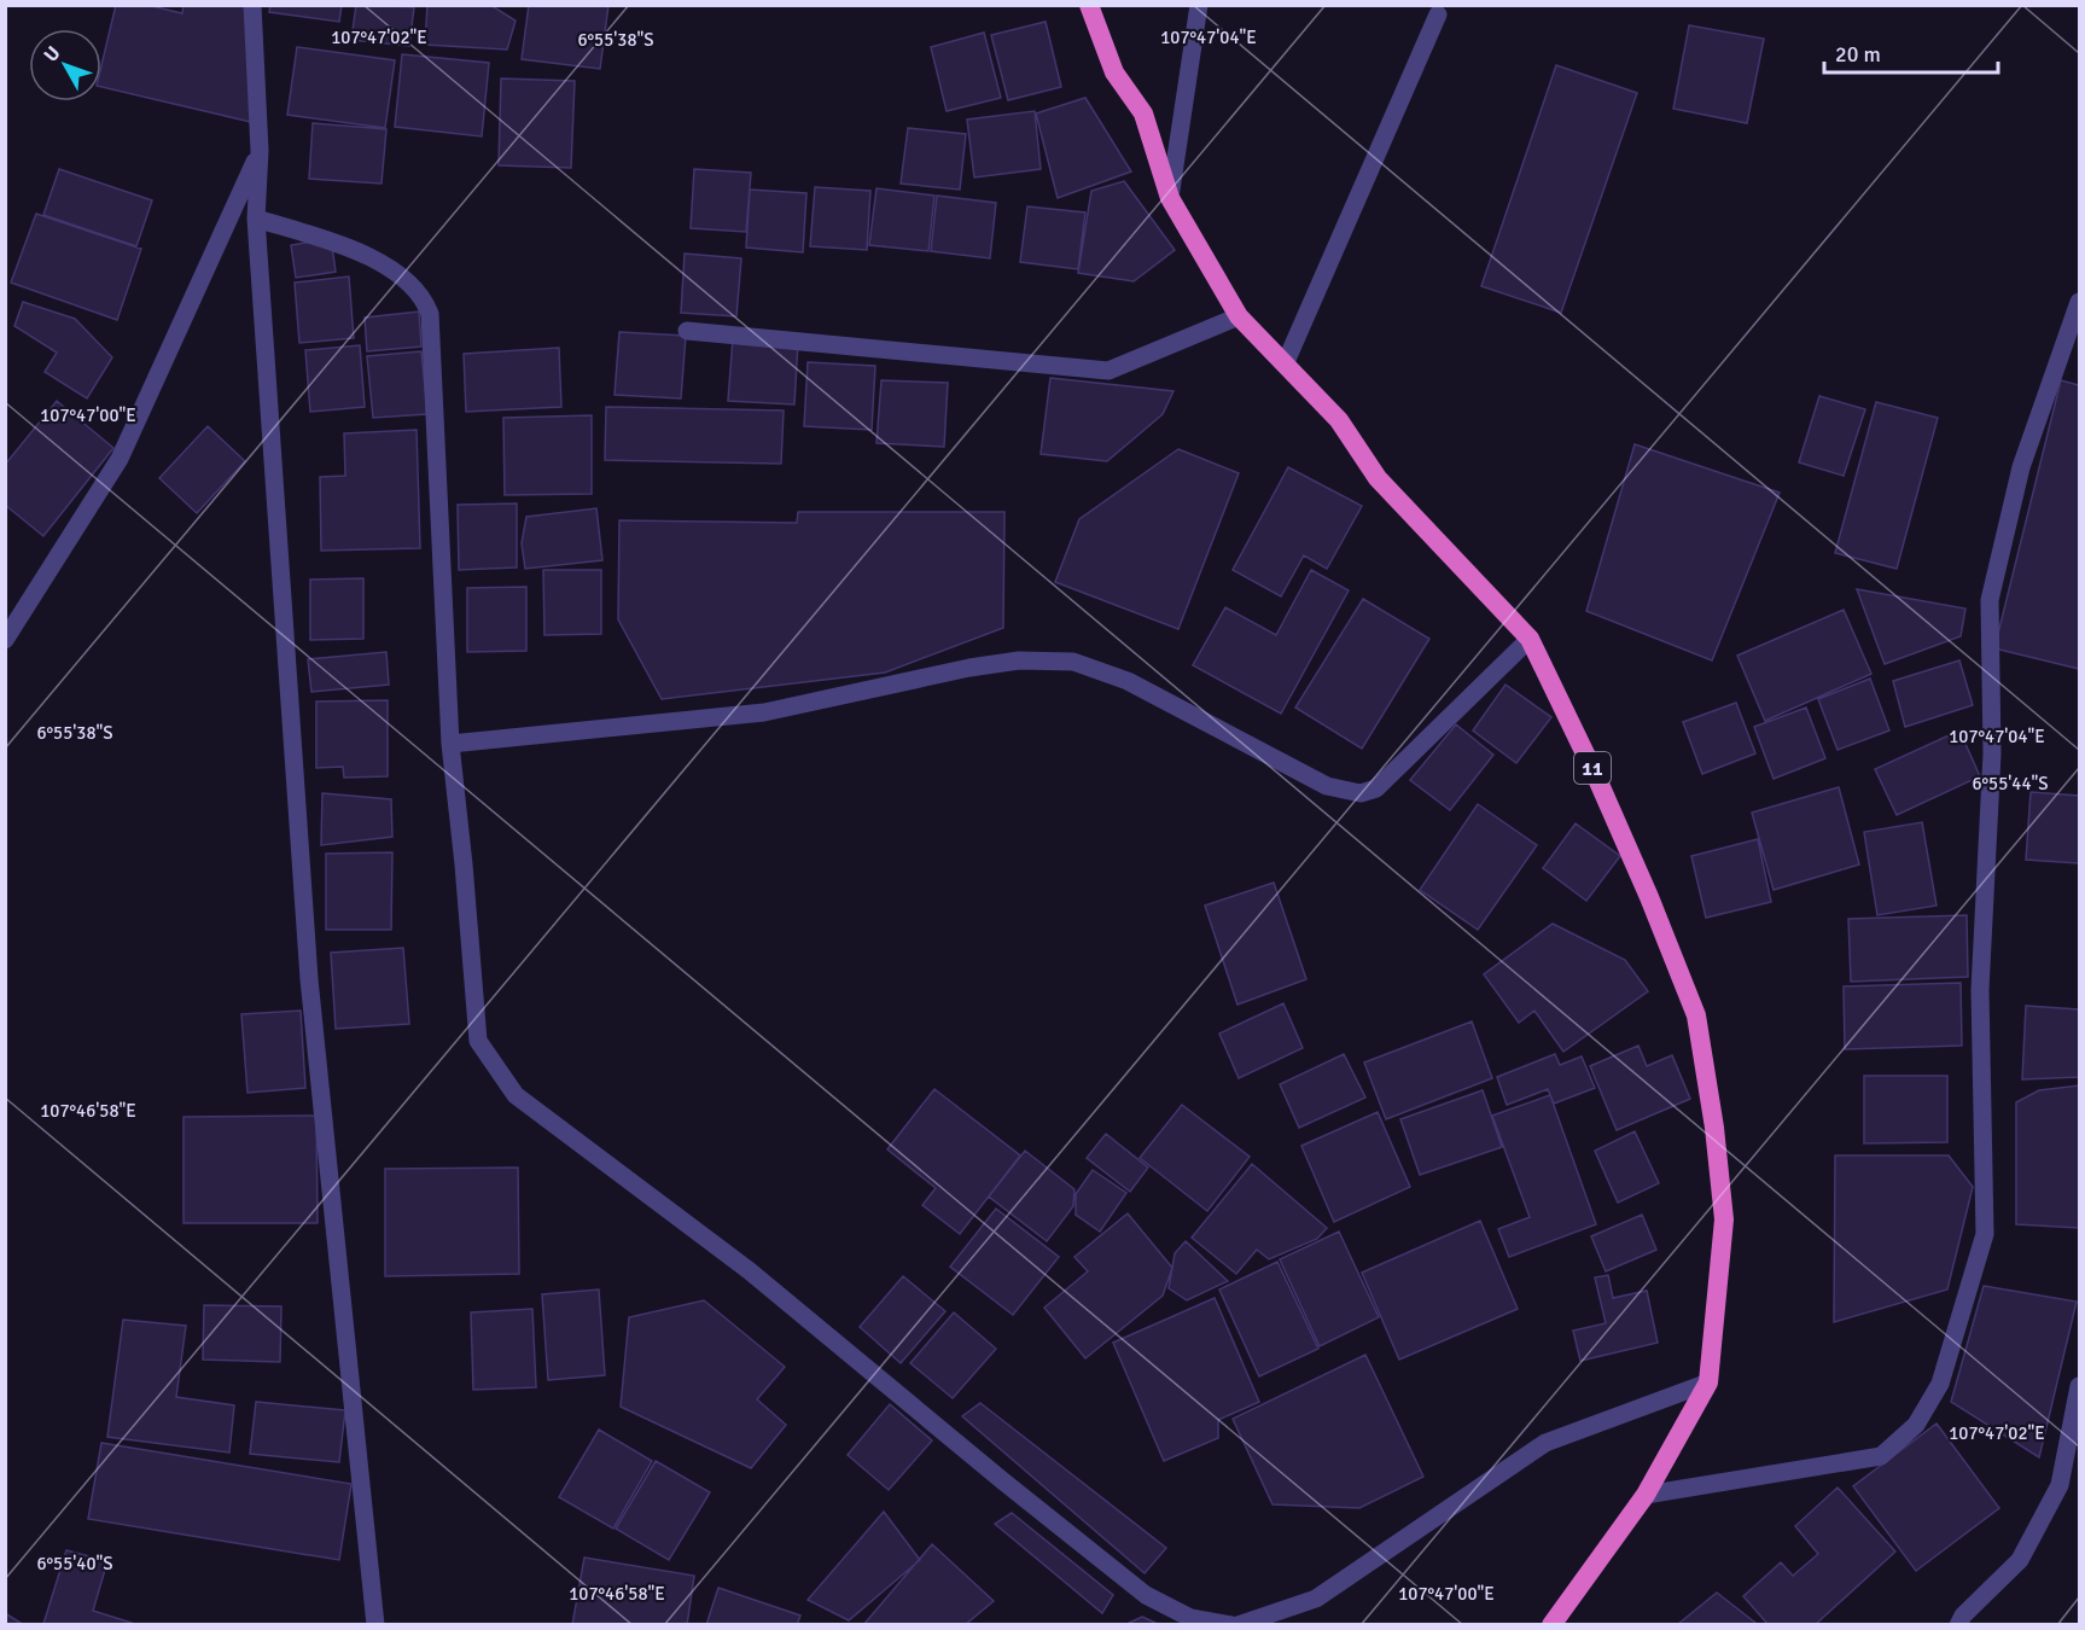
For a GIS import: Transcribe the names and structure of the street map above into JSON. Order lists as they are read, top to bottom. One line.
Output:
{"streets":{"highway":["11"]},"scale_bar":"20 m","north":"top left","coordinates":["107°47'02\"E","107°47'04\"E","6°55'38\"S","107°47'00\"E","6°55'44\"S","107°46'58\"E","6°55'40\"S"]}
